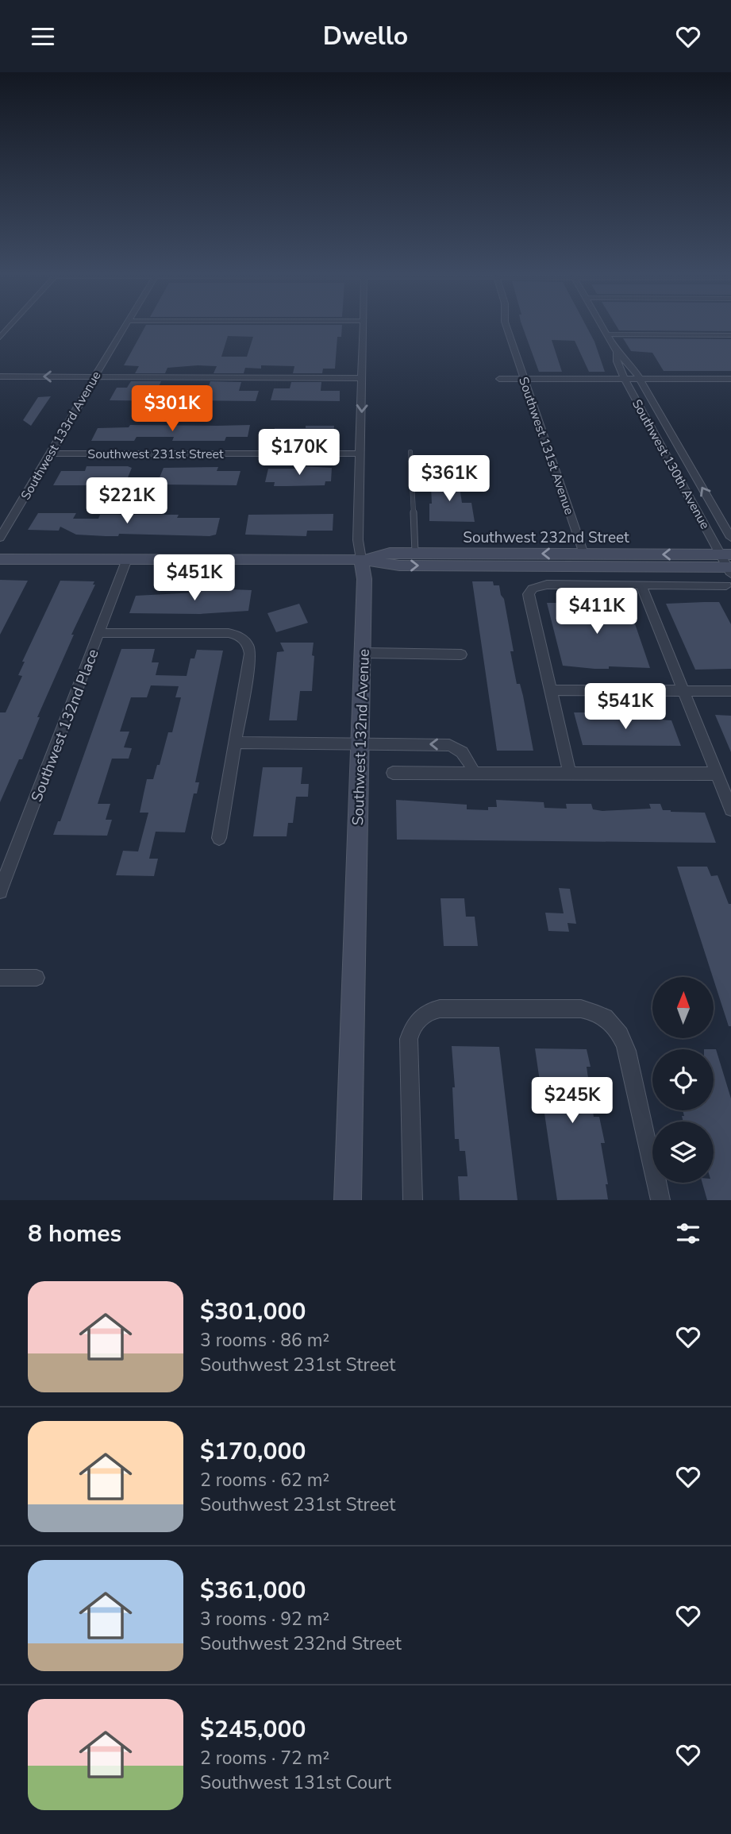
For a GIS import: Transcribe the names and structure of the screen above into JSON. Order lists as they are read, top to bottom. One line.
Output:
{"streets":{"street":["Southwest 133rd Avenue","Southwest 131st Avenue","Southwest 231st Street","Southwest 130th Avenue","Southwest 232nd Street","Southwest 132nd Place","Southwest 132nd Avenue"]},"crossings":[["Southwest 133rd Avenue","Southwest 231st Street"],["Southwest 131st Avenue","Southwest 232nd Street"],["Southwest 231st Street","Southwest 132nd Avenue"],["Southwest 130th Avenue","Southwest 232nd Street"],["Southwest 232nd Street","Southwest 132nd Place"],["Southwest 232nd Street","Southwest 132nd Avenue"]],"north":"top","page":{"header":"Dwello","price":["$301K","$170K","$361K","$221K","$451K","$411K","$541K","$245K"],"heading":"8 homes","list":[{"name":"$301,000","note":"3 rooms · 86 m² · Southwest 231st Street"},{"name":"$170,000","note":"2 rooms · 62 m² · Southwest 231st Street"},{"name":"$361,000","note":"3 rooms · 92 m² · Southwest 232nd Street"},{"name":"$245,000","note":"2 rooms · 72 m² · Southwest 131st Court"}]}}
